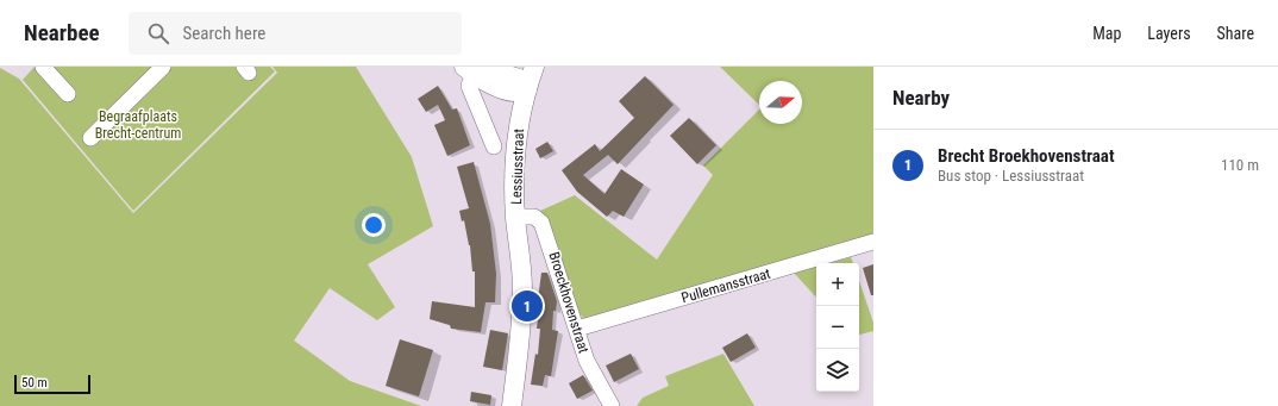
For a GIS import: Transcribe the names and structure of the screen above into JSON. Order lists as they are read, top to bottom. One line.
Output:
{"streets":{"main road":["Lessiusstraat"],"street":["Pullemansstraat","Broeckhovenstraat"]},"crossings":[["Lessiusstraat","Broeckhovenstraat"],["Pullemansstraat","Broeckhovenstraat"]],"parks":["Begraafplaats Brecht-centrum"],"scale_bar":"50 m","north":"right","page":{"header":"Nearbee","search":"Search here","nav":["Map","Layers","Share"],"heading":"Nearby","list":[{"mark":"1","name":"Brecht Broekhovenstraat","note":"Bus stop · Lessiusstraat","value":"110 m"}],"map_buttons":["+","−"],"pins":"1","scale":"50 m"}}
